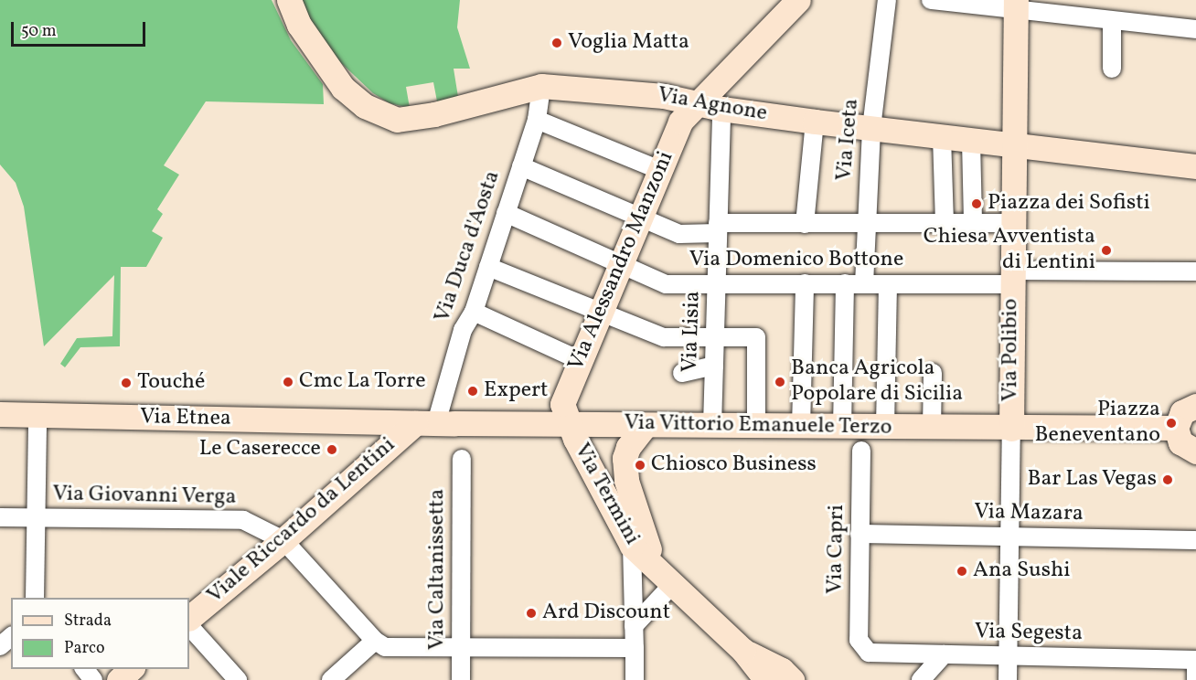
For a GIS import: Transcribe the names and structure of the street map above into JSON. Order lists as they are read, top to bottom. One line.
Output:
{"streets":{"main road":["Via Agnone","Via Alessandro Manzoni","Via Polibio","Via Etnea","Via Vittorio Emanuele Terzo","Via Termini","Viale Riccardo da Lentini"],"street":["Via Iceta","Via Duca d'Aosta","Via Domenico Bottone","Via Lisia","Via Giovanni Verga","Via Mazara","Via Capri","Via Caltanissetta","Via Segesta"]},"crossings":[["Via Agnone","Via Iceta"],["Via Agnone","Via Duca d'Aosta"],["Via Agnone","Via Alessandro Manzoni"],["Via Agnone","Via Lisia"],["Via Agnone","Via Polibio"],["Via Iceta","Via Domenico Bottone"],["Via Duca d'Aosta","Via Domenico Bottone"],["Via Duca d'Aosta","Via Vittorio Emanuele Terzo"],["Via Duca d'Aosta","Viale Riccardo da Lentini"],["Via Domenico Bottone","Via Alessandro Manzoni"],["Via Domenico Bottone","Via Lisia"],["Via Domenico Bottone","Via Polibio"],["Via Alessandro Manzoni","Via Vittorio Emanuele Terzo"],["Via Alessandro Manzoni","Via Termini"],["Via Lisia","Via Vittorio Emanuele Terzo"],["Via Polibio","Via Vittorio Emanuele Terzo"],["Via Etnea","Via Vittorio Emanuele Terzo"],["Via Vittorio Emanuele Terzo","Via Termini"],["Via Vittorio Emanuele Terzo","Viale Riccardo da Lentini"],["Via Giovanni Verga","Viale Riccardo da Lentini"],["Via Mazara","Via Capri"],["Via Capri","Via Segesta"]],"places":["Voglia Matta","Piazza dei Sofisti","Chiesa Avventista di Lentini","Cmc La Torre","Banca Agricola Popolare di Sicilia","Touché","Expert","Piazza Beneventano","Le Caserecce","Chiosco Business","Bar Las Vegas","Ana Sushi","Ard Discount"],"legend":["Strada","Parco"],"scale_bar":"50 m"}
